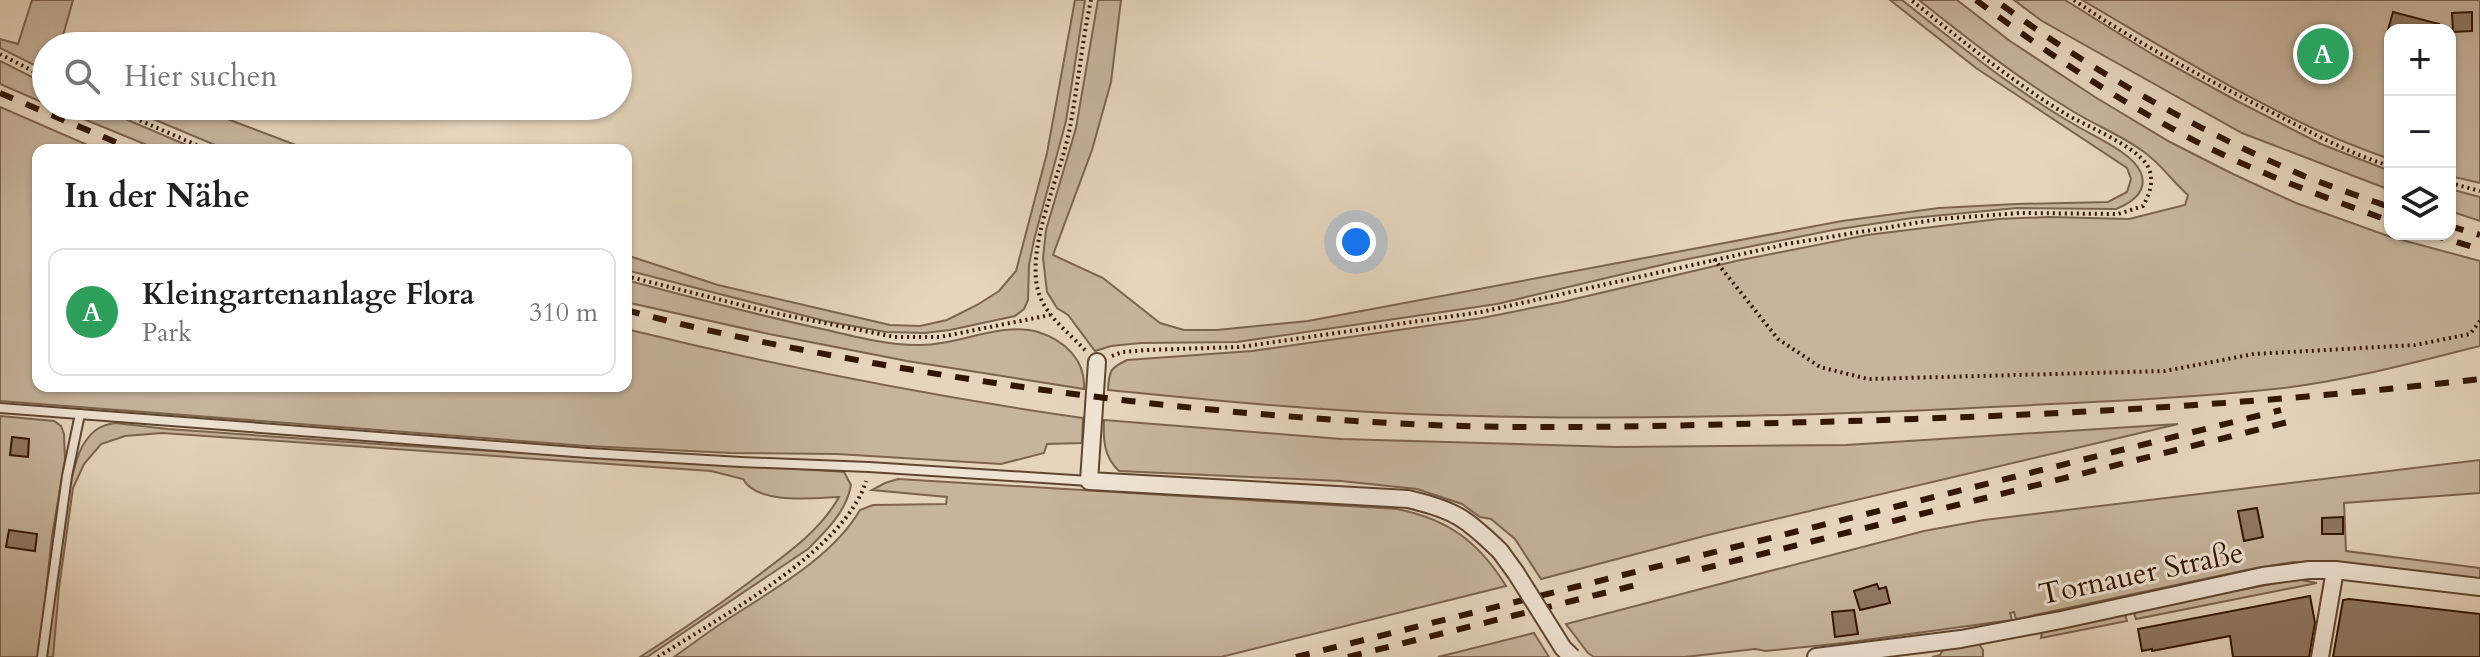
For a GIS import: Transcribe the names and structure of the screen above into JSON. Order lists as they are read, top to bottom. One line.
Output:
{"streets":{"street":["Tornauer Straße"]},"page":{"map_buttons":["+","−"],"pins":"A","search":"Hier suchen","heading":"In der Nähe","list":[{"mark":"A","name":"Kleingartenanlage Flora","note":"Park","value":"310 m"}]}}
